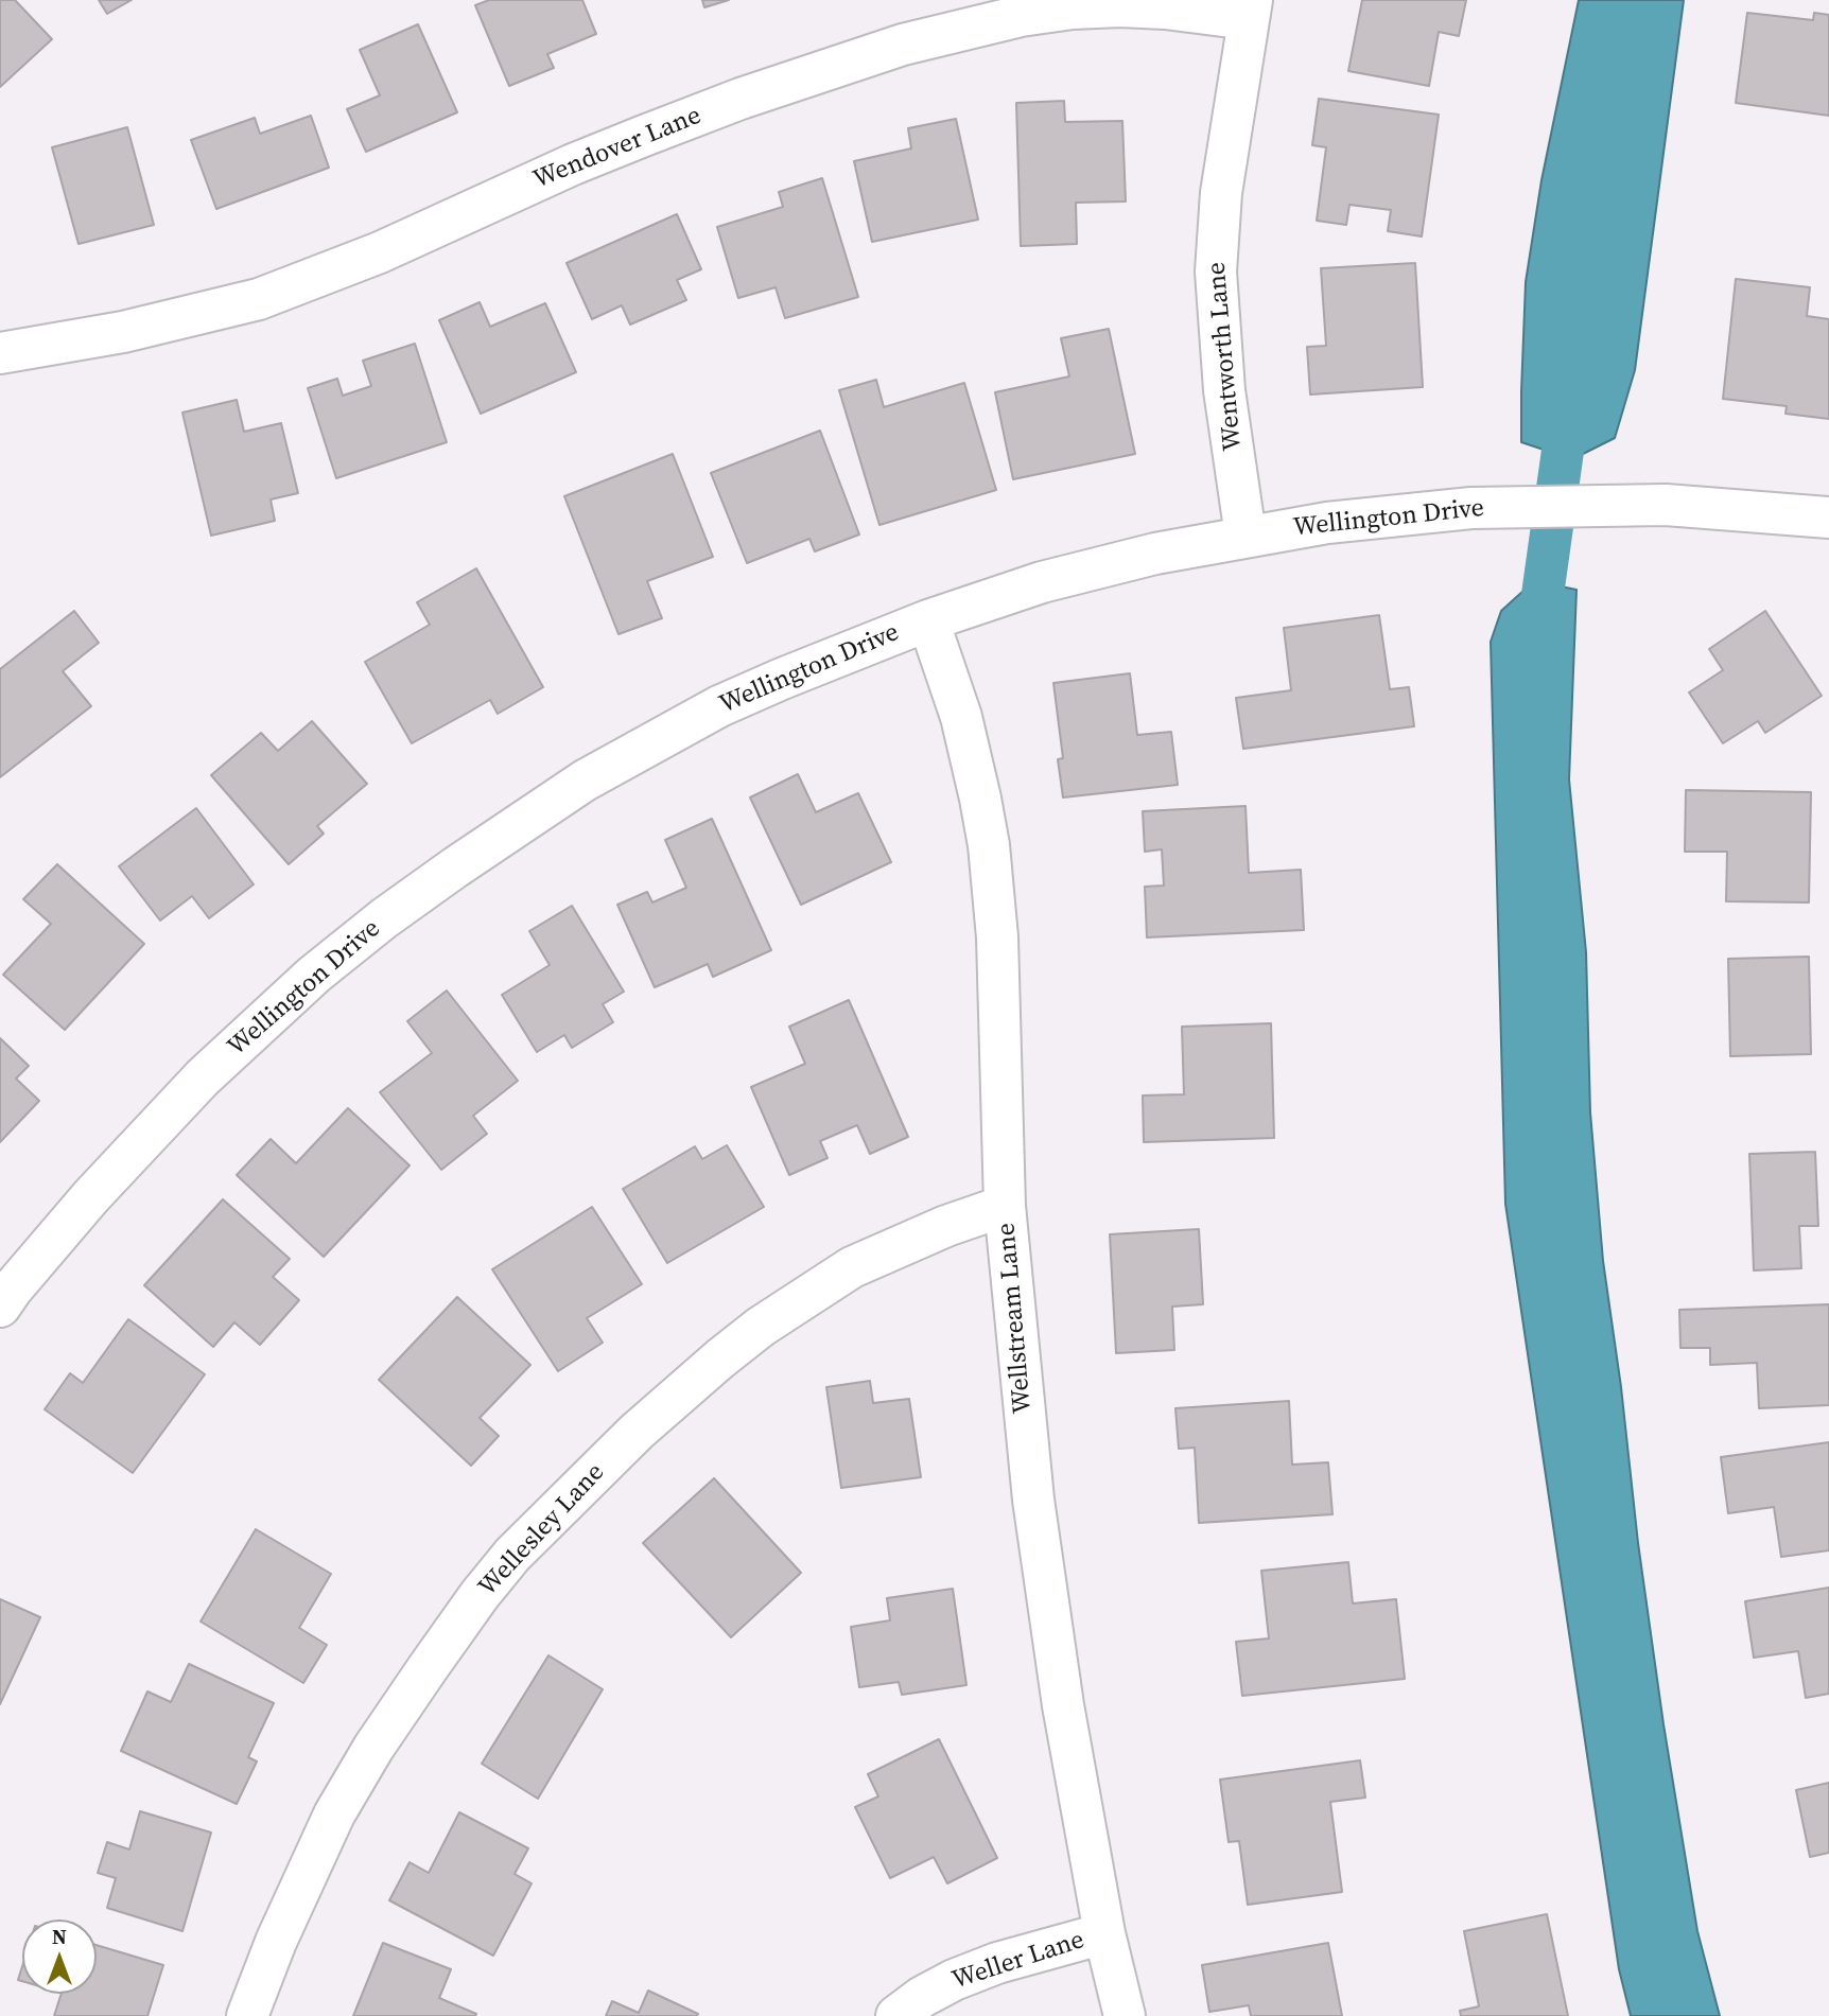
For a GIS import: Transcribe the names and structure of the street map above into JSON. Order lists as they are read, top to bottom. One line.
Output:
{"streets":{"street":["Wendover Lane","Wentworth Lane","Wellington Drive","Wellstream Lane","Wellesley Lane","Weller Lane"]},"crossings":[["Wendover Lane","Wentworth Lane"],["Wentworth Lane","Wellington Drive"],["Wellington Drive","Wellstream Lane"],["Wellstream Lane","Wellesley Lane"],["Wellstream Lane","Weller Lane"]],"north":"top"}
